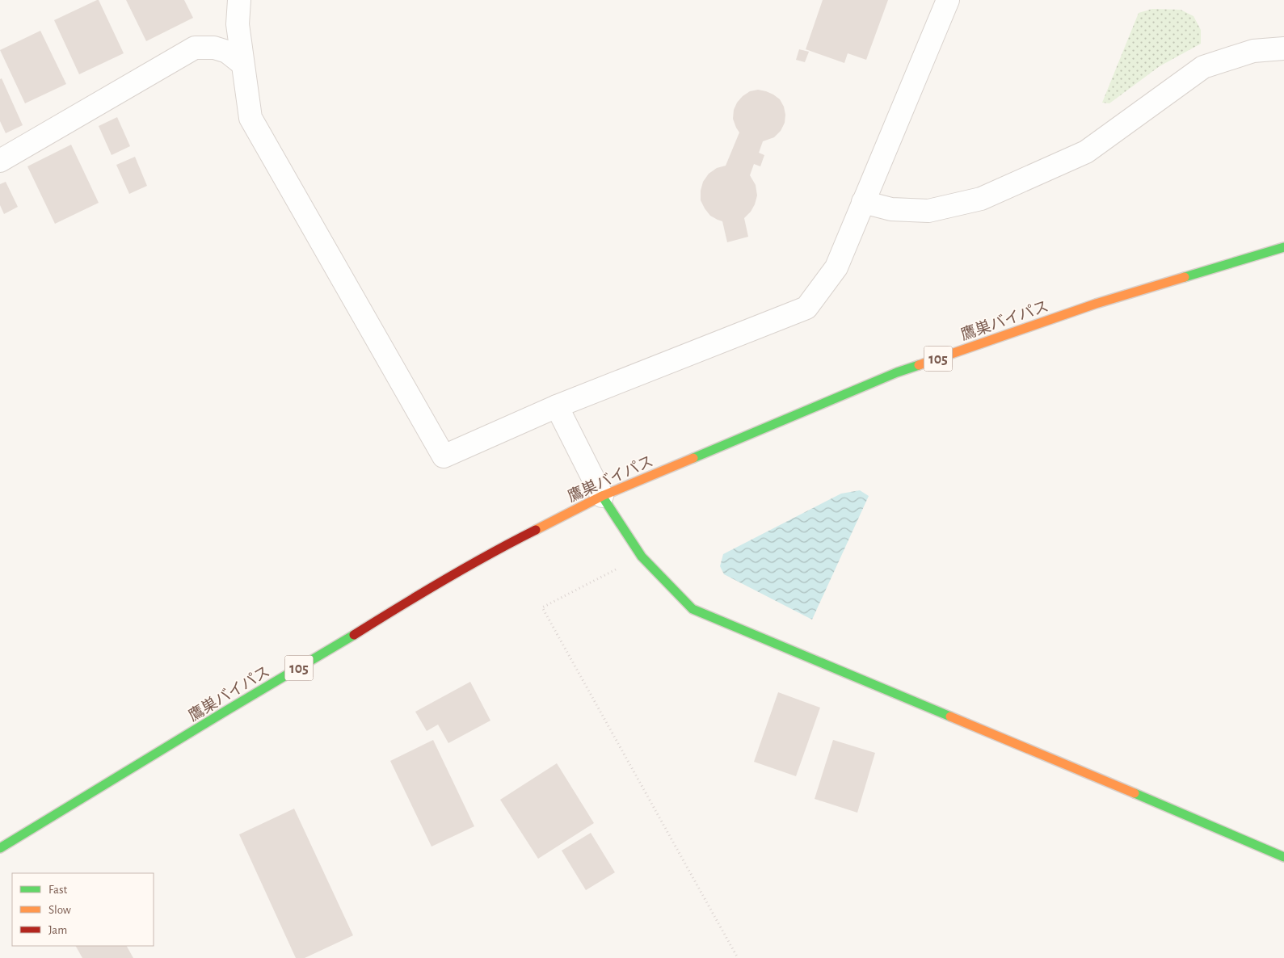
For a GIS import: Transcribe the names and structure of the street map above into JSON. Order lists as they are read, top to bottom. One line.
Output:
{"streets":{"main road":["鷹巣バイパス","105"]},"legend":["Fast","Slow","Jam"]}
